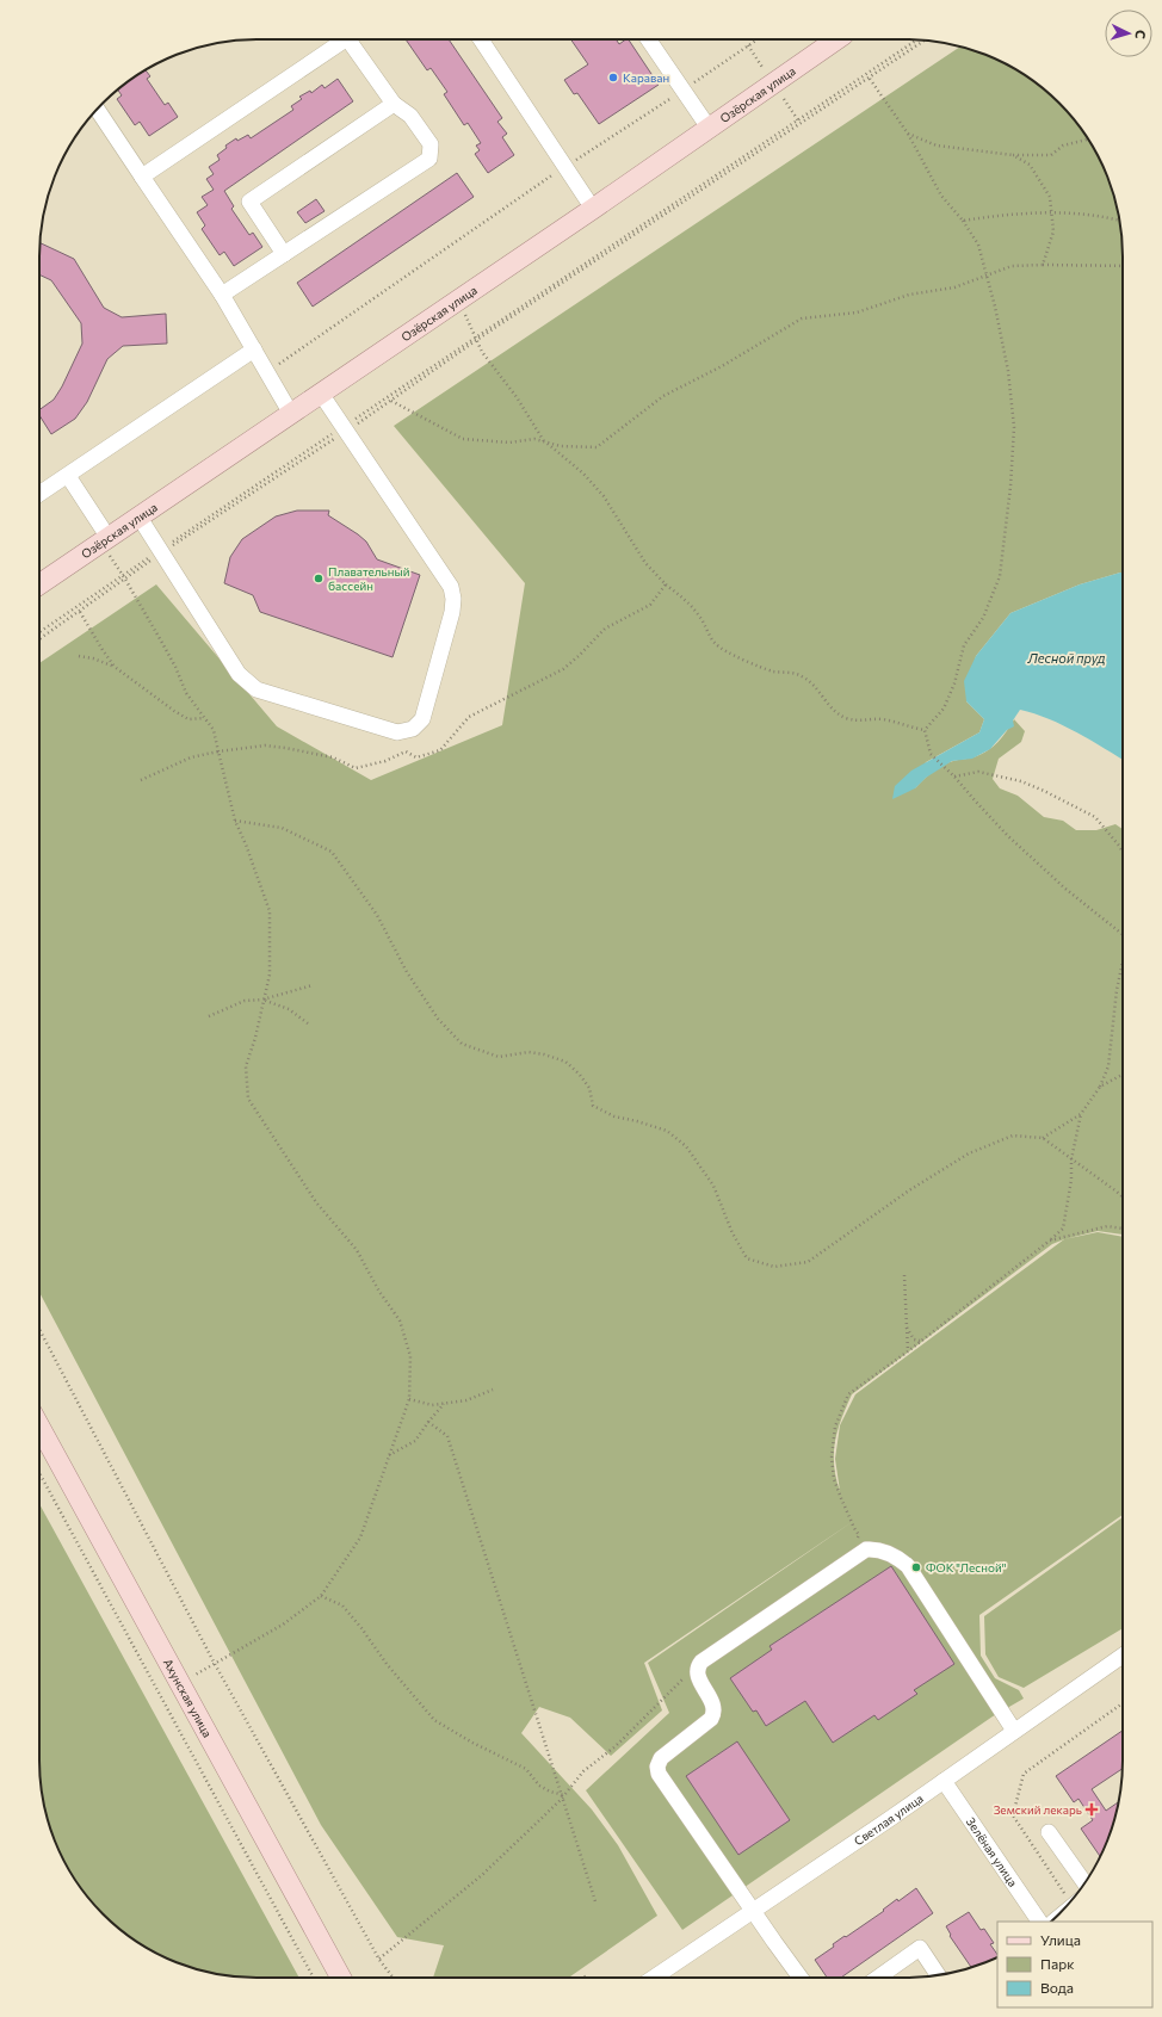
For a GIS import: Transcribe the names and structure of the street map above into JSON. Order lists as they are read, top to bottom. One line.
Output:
{"streets":{"main road":["Озёрская улица","Ахунская улица"],"street":["Светлая улица","Зелёная улица"]},"crossings":[["Светлая улица","Зелёная улица"]],"water":["Лесной пруд"],"places":{"other":["Караван","Плавательный бассейн","ФОК \"Лесной\""],"health":["Земский лекарь"]},"legend":["Улица","Парк","Вода"],"north":"right"}
